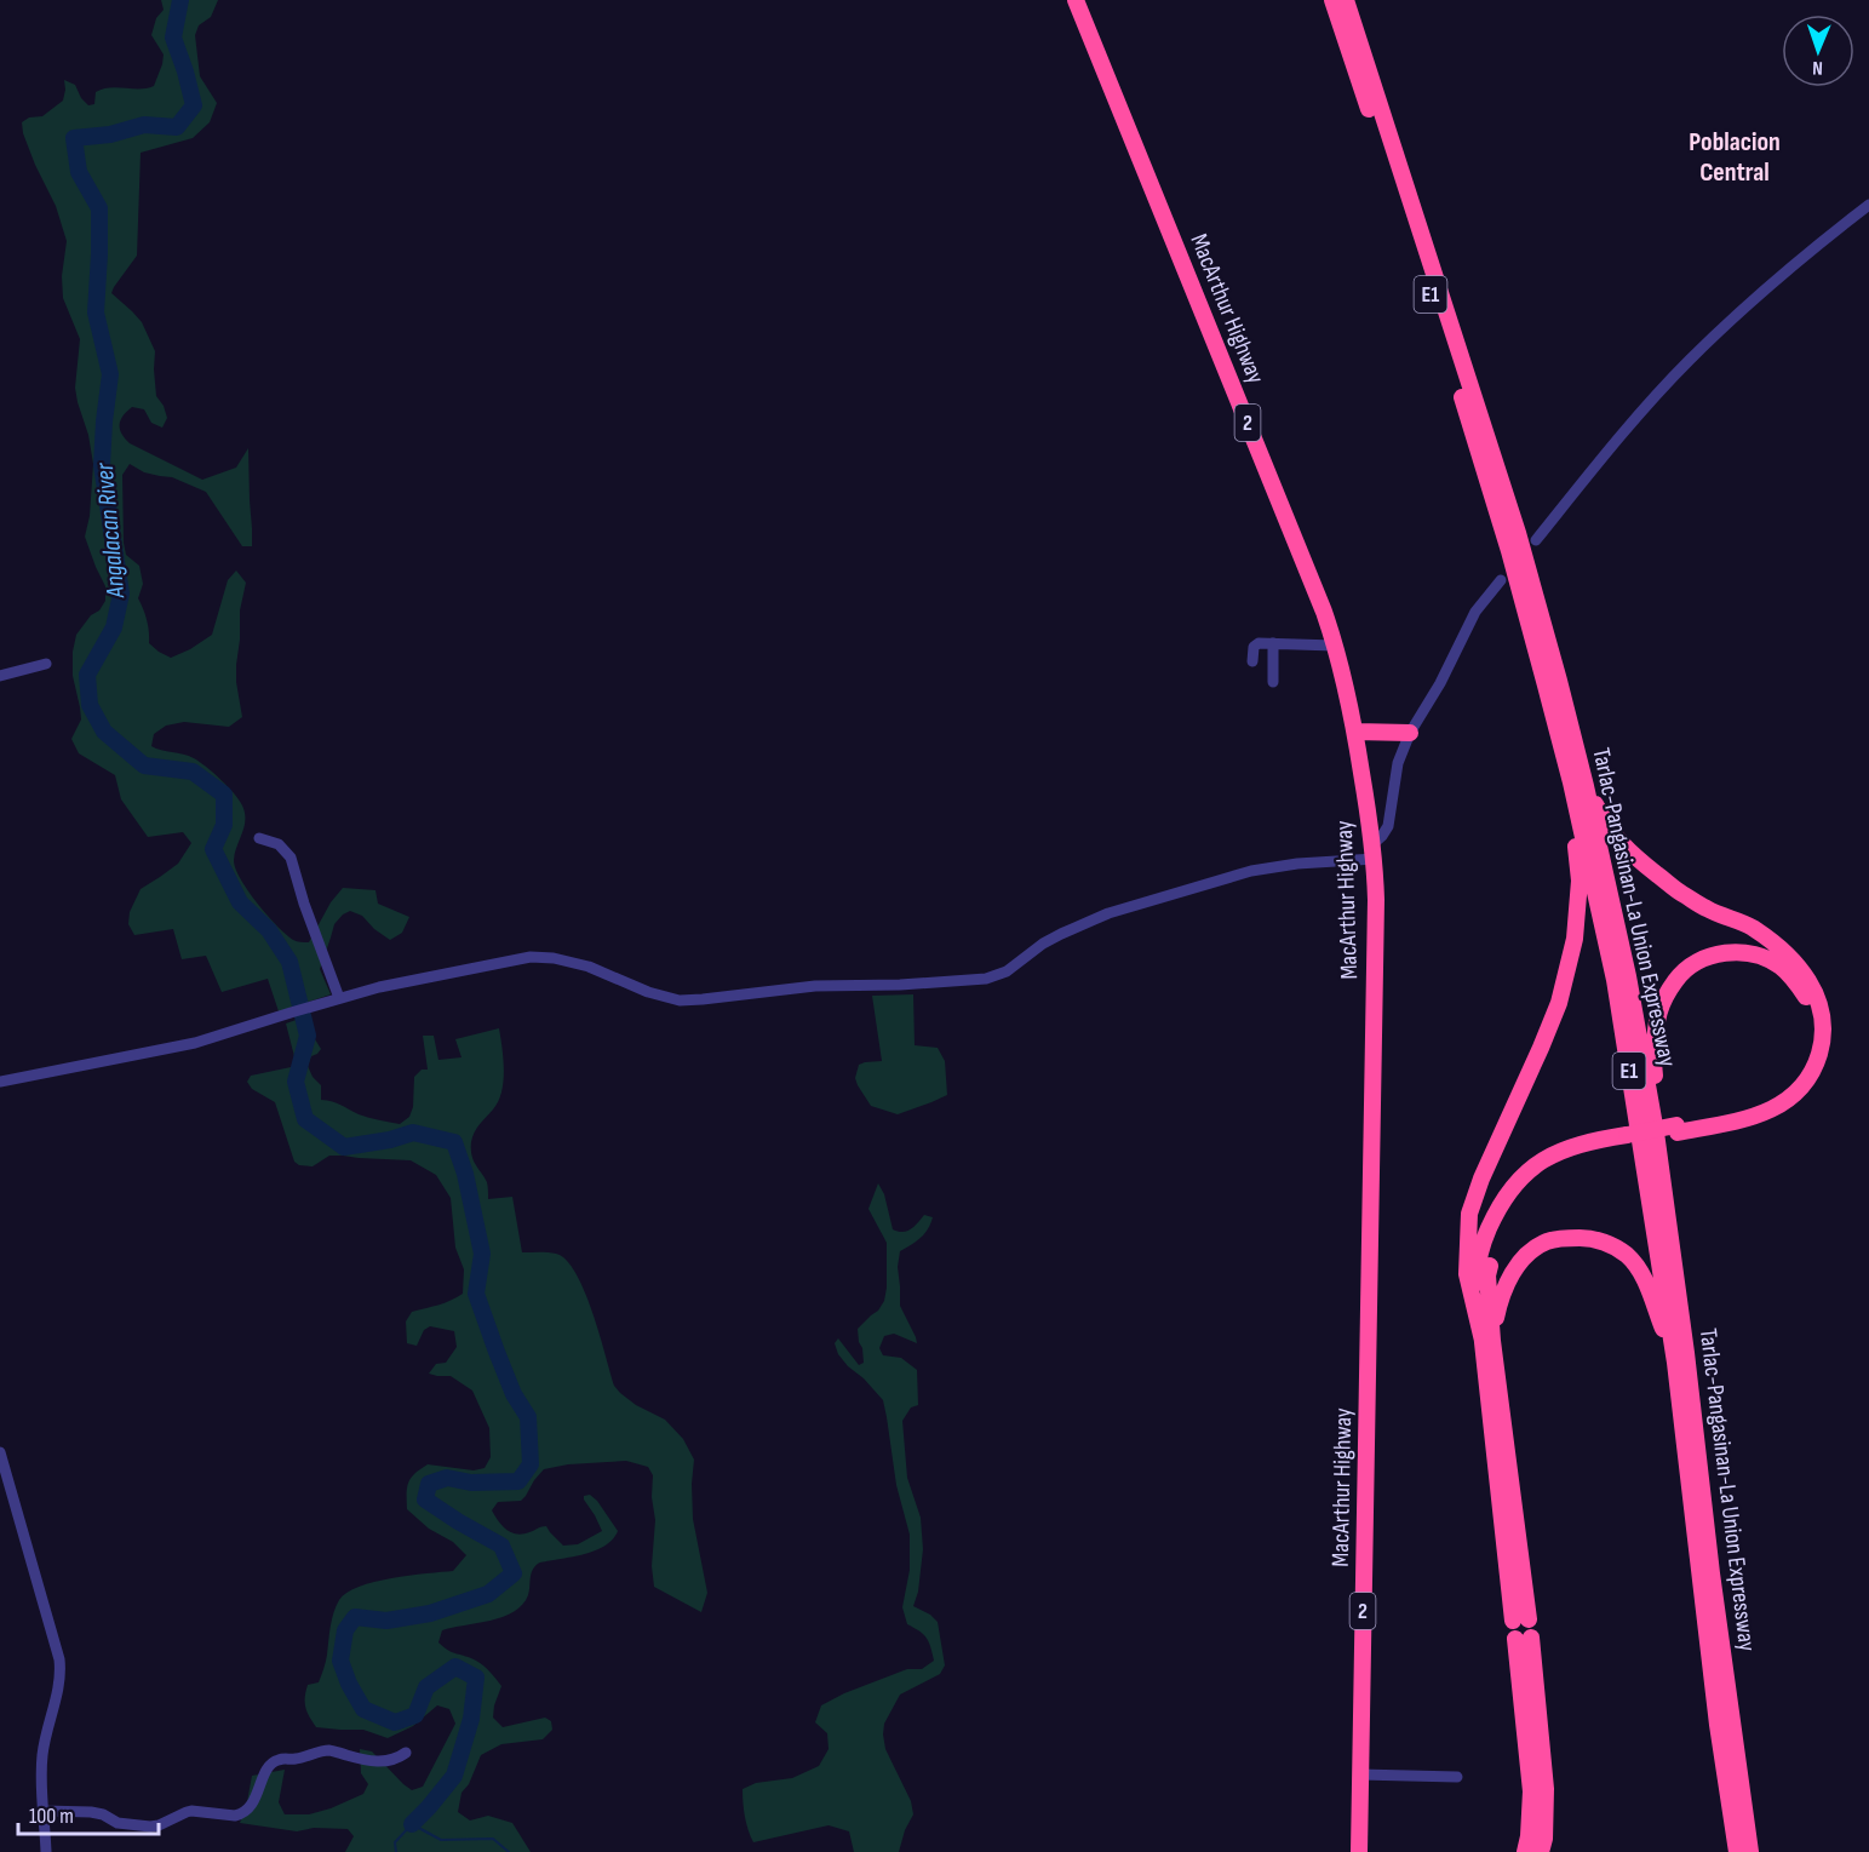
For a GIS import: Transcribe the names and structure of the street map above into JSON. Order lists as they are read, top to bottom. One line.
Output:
{"streets":{"highway":["E1","MacArthur Highway","2","Tarlac-Pangasinan-La Union Expressway"]},"districts":["Poblacion Central"],"water":["Angalacan River"],"scale_bar":"100 m","north":"bottom"}
